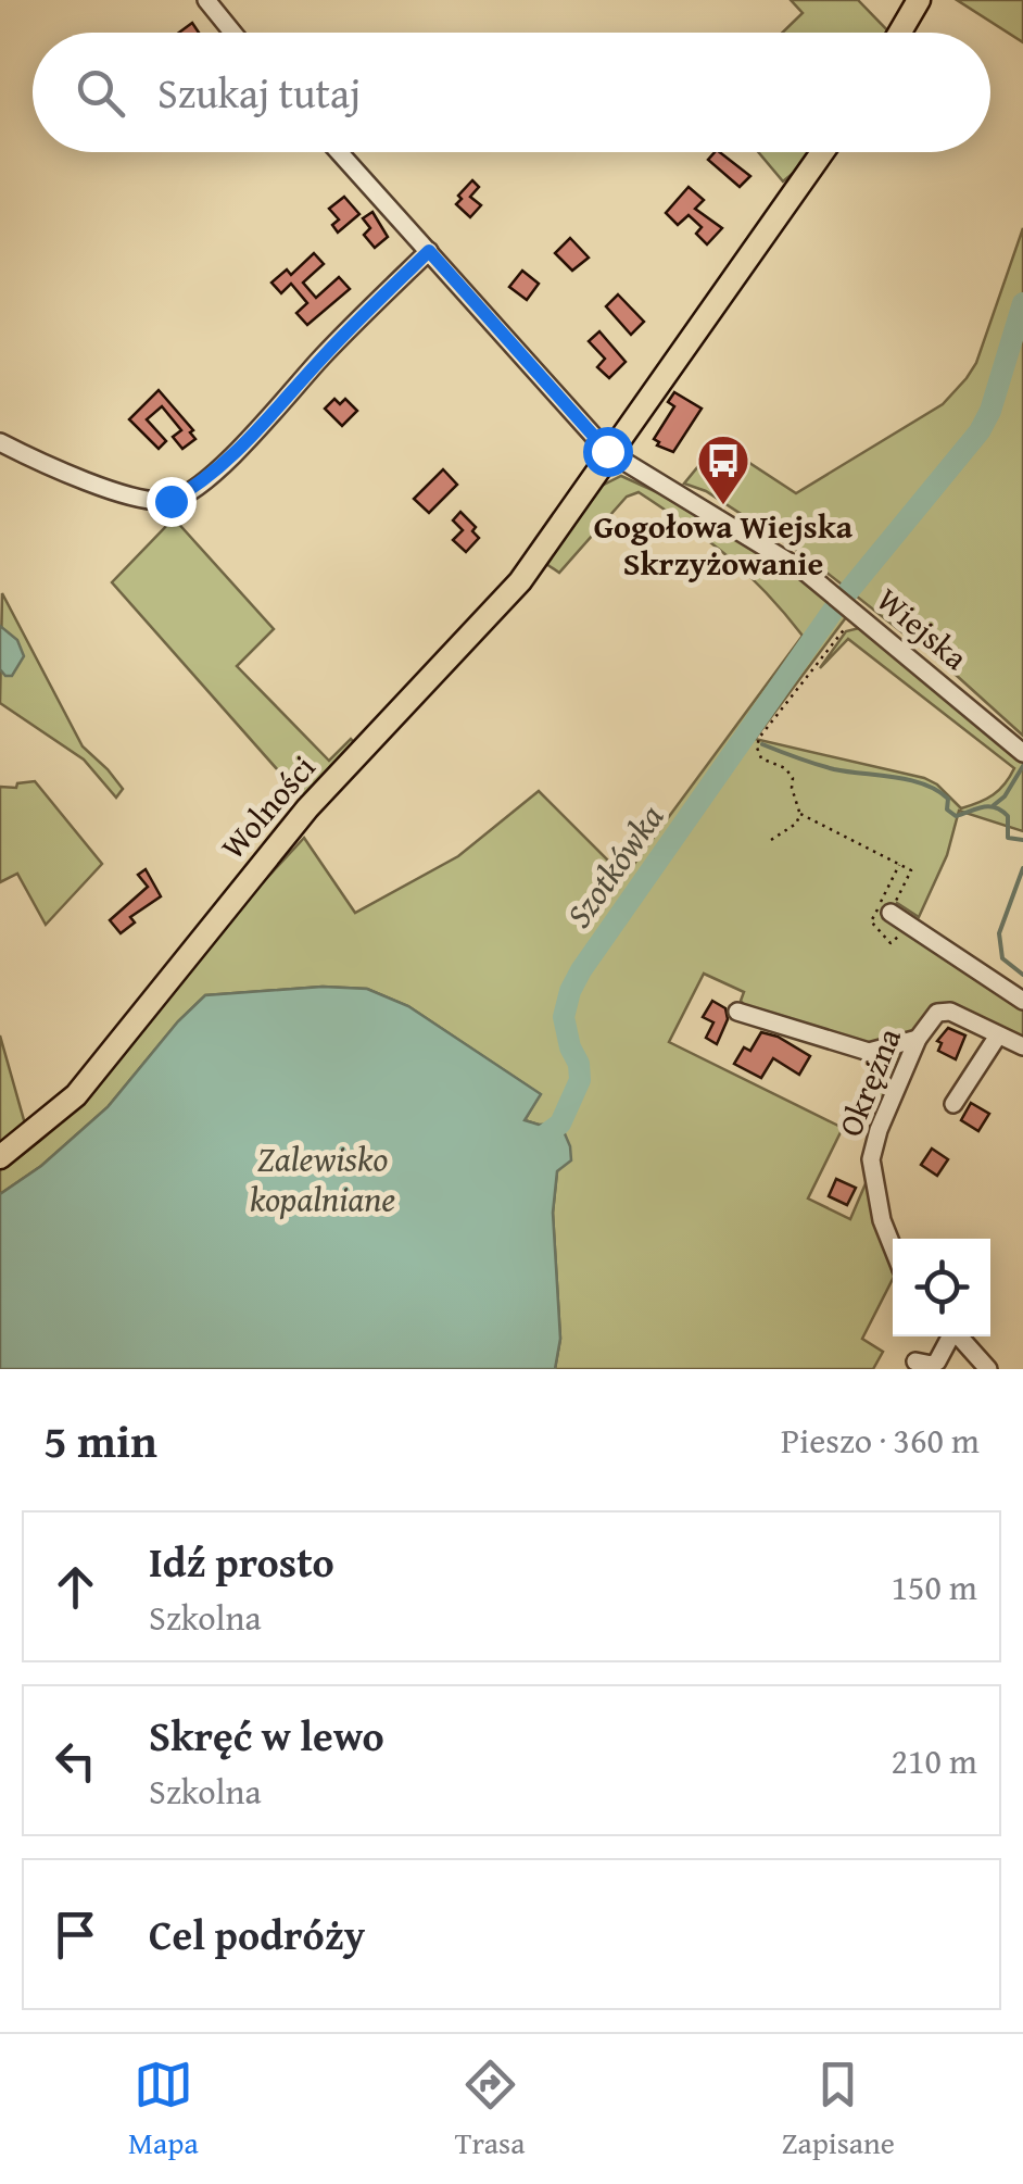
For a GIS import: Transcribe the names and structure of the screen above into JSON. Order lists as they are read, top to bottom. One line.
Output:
{"streets":{"main road":["Wolności"],"street":["Wiejska","Okrężna"]},"crossings":[["Wiejska","Wolności"]],"water":["Szotkówka","Zalewisko kopalniane"],"places":{"bus stop":["Gogołowa Wiejska Skrzyżowanie"]},"page":{"search":"Szukaj tutaj","heading":["5 min","Pieszo · 360 m"],"list":[["Idź prosto","Szkolna","150 m"],["Skręć w lewo","Szkolna","210 m"],"Cel podróży"],"nav":["Mapa","Trasa","Zapisane"]}}
